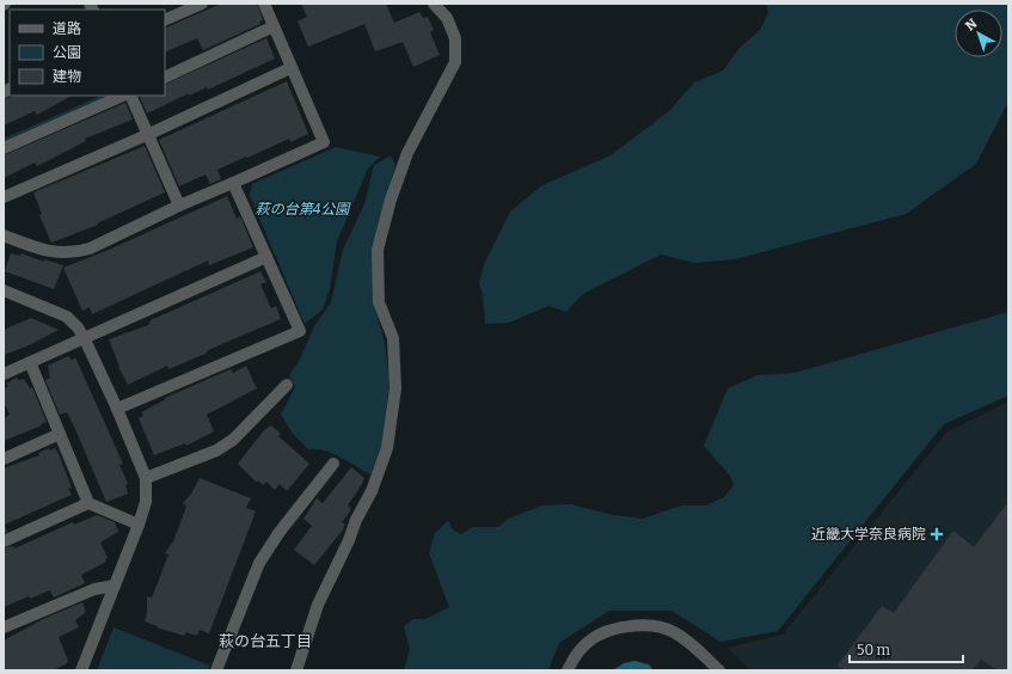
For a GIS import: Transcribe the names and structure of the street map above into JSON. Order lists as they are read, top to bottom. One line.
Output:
{"districts":["萩の台五丁目"],"parks":["萩の台第4公園"],"places":{"health":["近畿大学奈良病院"]},"legend":["道路","公園","建物"],"scale_bar":"50 m","north":"top left"}
